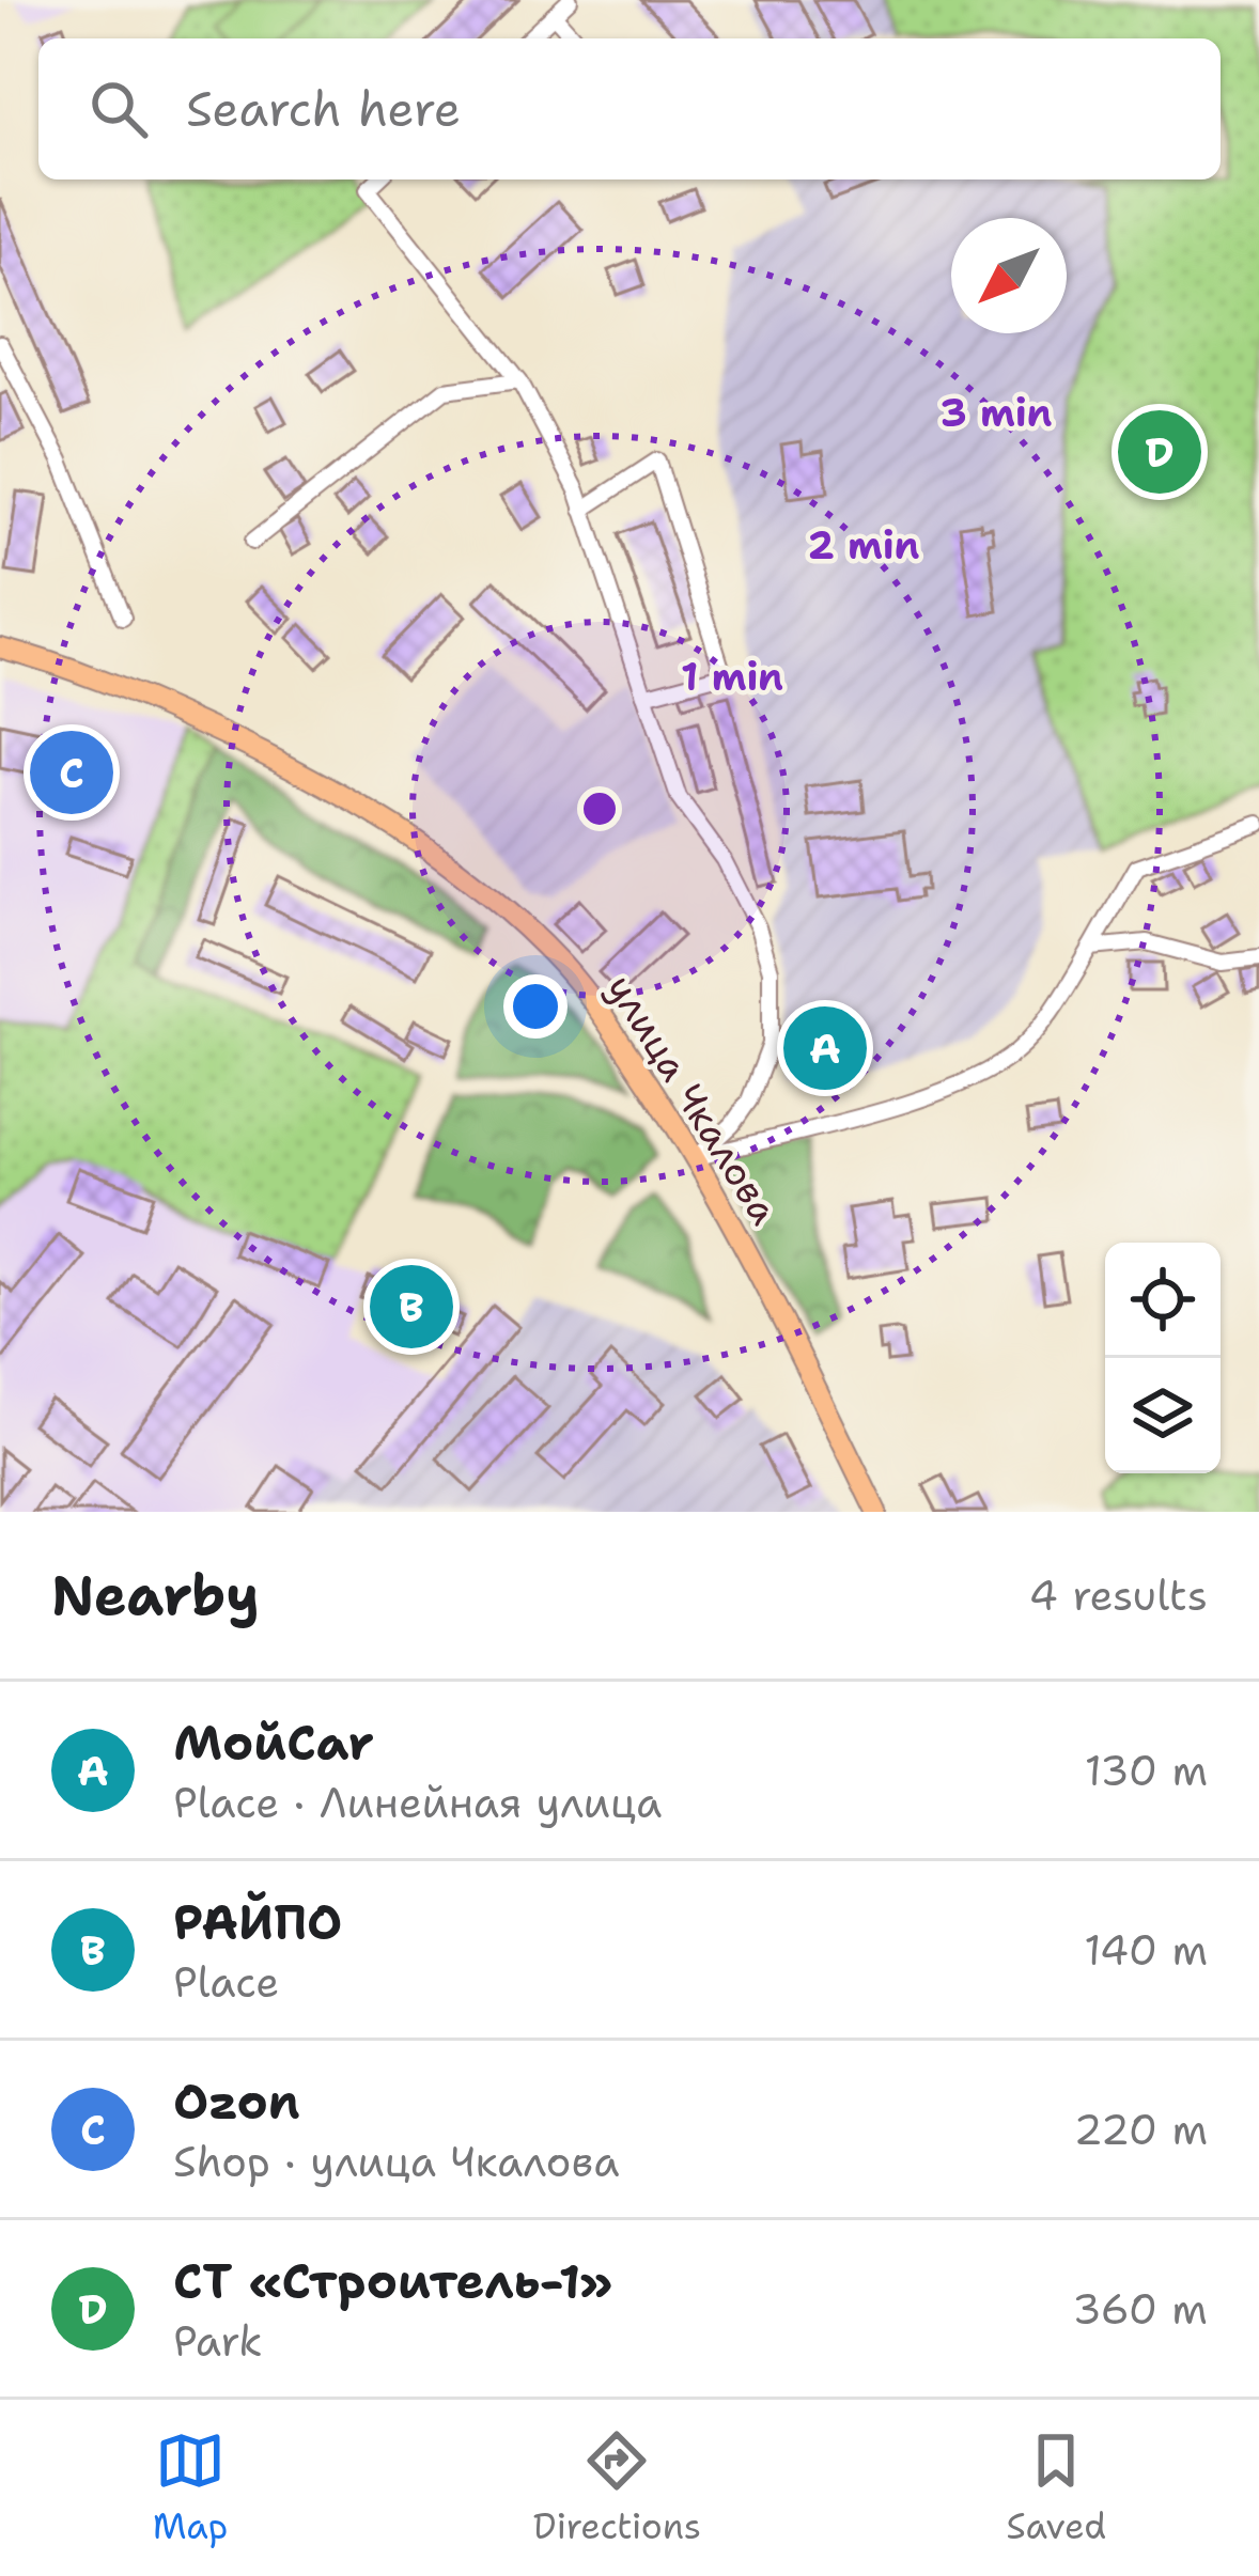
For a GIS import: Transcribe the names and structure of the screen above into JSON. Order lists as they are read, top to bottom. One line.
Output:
{"streets":{"main road":["улица Чкалова"]},"north":"bottom left","page":{"search":"Search here","pins":["D","C","A","B"],"heading":["Nearby","4 results"],"list":[{"mark":"A","name":"МойCar","note":"Place · Линейная улица","value":"130 m"},{"mark":"B","name":"РАЙПО","note":"Place","value":"140 m"},{"mark":"C","name":"Ozon","note":"Shop · улица Чкалова","value":"220 m"},{"mark":"D","name":"СТ «Строитель-1»","note":"Park","value":"360 m"}],"nav":["Map","Directions","Saved"]},"rings":["3 min","2 min","1 min"]}
